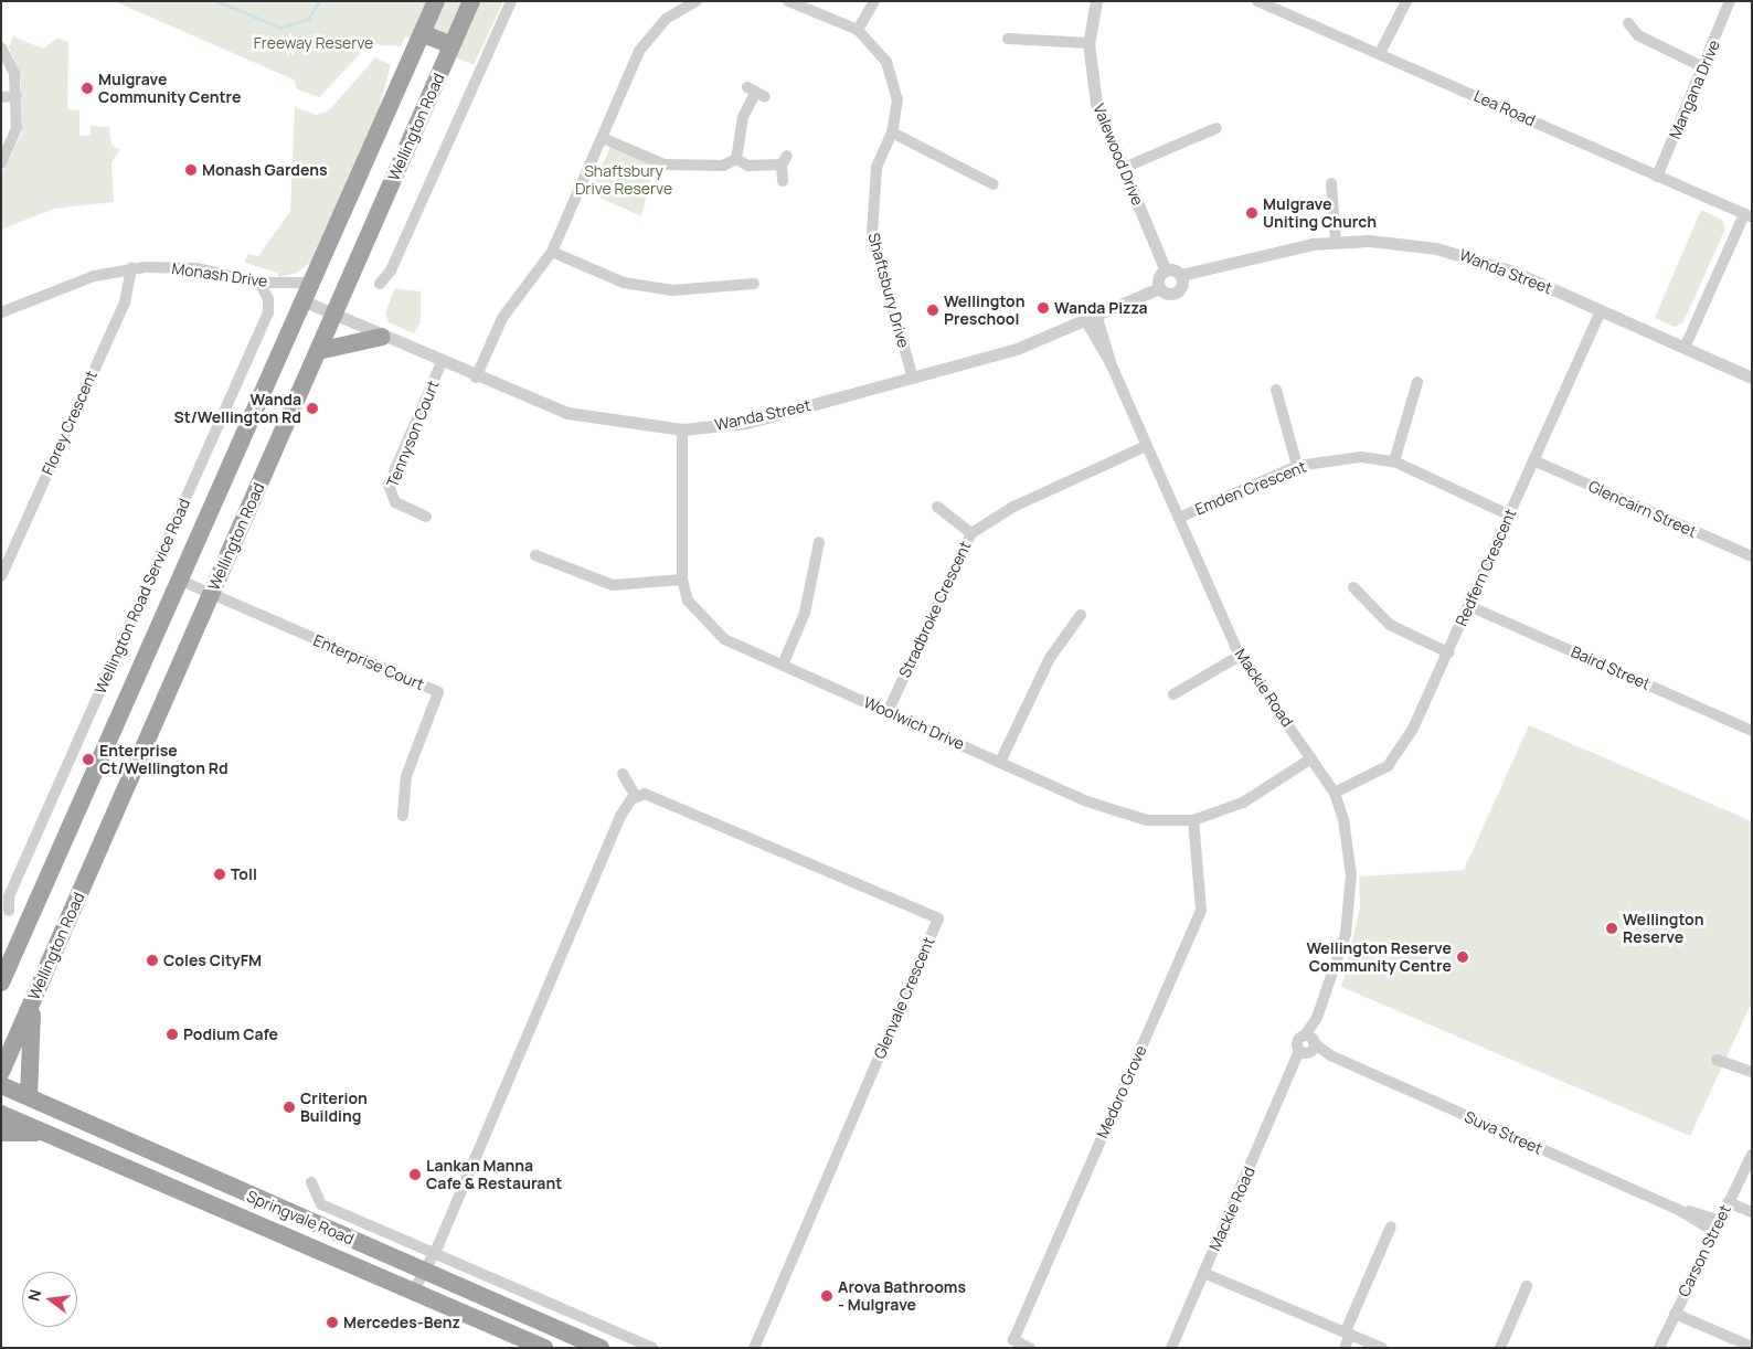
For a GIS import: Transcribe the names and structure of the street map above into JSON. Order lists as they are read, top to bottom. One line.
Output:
{"streets":{"highway":["Wellington Road","Springvale Road"],"street":["Mangana Drive","Lea Road","Valewood Drive","Wanda Street","Monash Drive","Shaftsbury Drive","Florey Crescent","Tennyson Court","Emden Crescent","Glencairn Street","Redfern Crescent","Wellington Road Service Road","Stradbroke Crescent","Enterprise Court","Baird Street","Mackie Road","Woolwich Drive","Glenvale Crescent","Medoro Grove","Suva Street","Carson Street"]},"crossings":[["Mangana Drive","Lea Road"],["Wellington Road","Wanda Street"],["Wellington Road","Monash Drive"],["Wellington Road","Enterprise Court"],["Valewood Drive","Wanda Street"],["Wanda Street","Shaftsbury Drive"],["Wanda Street","Tennyson Court"],["Wanda Street","Redfern Crescent"],["Wanda Street","Mackie Road"],["Wanda Street","Woolwich Drive"],["Monash Drive","Florey Crescent"],["Monash Drive","Wellington Road Service Road"],["Emden Crescent","Redfern Crescent"],["Emden Crescent","Mackie Road"],["Glencairn Street","Redfern Crescent"],["Redfern Crescent","Baird Street"],["Redfern Crescent","Mackie Road"],["Stradbroke Crescent","Mackie Road"],["Stradbroke Crescent","Woolwich Drive"],["Mackie Road","Woolwich Drive"],["Mackie Road","Suva Street"],["Woolwich Drive","Medoro Grove"],["Suva Street","Carson Street"]],"parks":["Freeway Reserve","Shaftsbury Drive Reserve"],"places":["Mulgrave Community Centre","Monash Gardens","Mulgrave Uniting Church","Wanda Pizza","Wellington Preschool","Wanda St/Wellington Rd","Enterprise Ct/Wellington Rd","Toll","Wellington Reserve","Wellington Reserve Community Centre","Coles CityFM","Podium Cafe","Criterion Building","Lankan Manna Cafe & Restaurant","Arova Bathrooms - Mulgrave","Mercedes-Benz"],"north":"left"}
